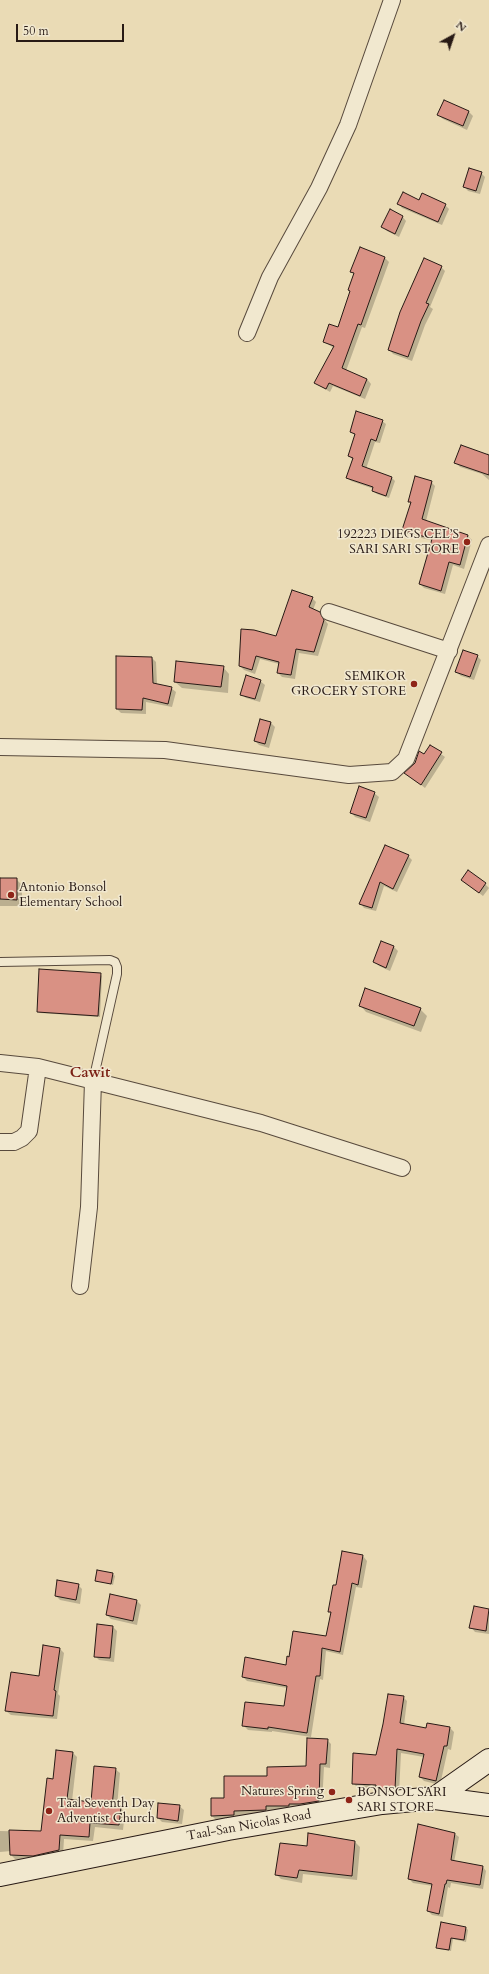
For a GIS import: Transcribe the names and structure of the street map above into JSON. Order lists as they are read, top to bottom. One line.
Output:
{"streets":{"main road":["Taal-San Nicolas Road"]},"districts":["Cawit"],"places":["192223 DIEGS CEL’S SARI SARI STORE","SEMIKOR GROCERY STORE","Antonio Bonsol Elementary School","Natures Spring","BONSOL SARI SARI STORE","Taal Seventh Day Adventist Church"],"scale_bar":"50 m","north":"top right"}
